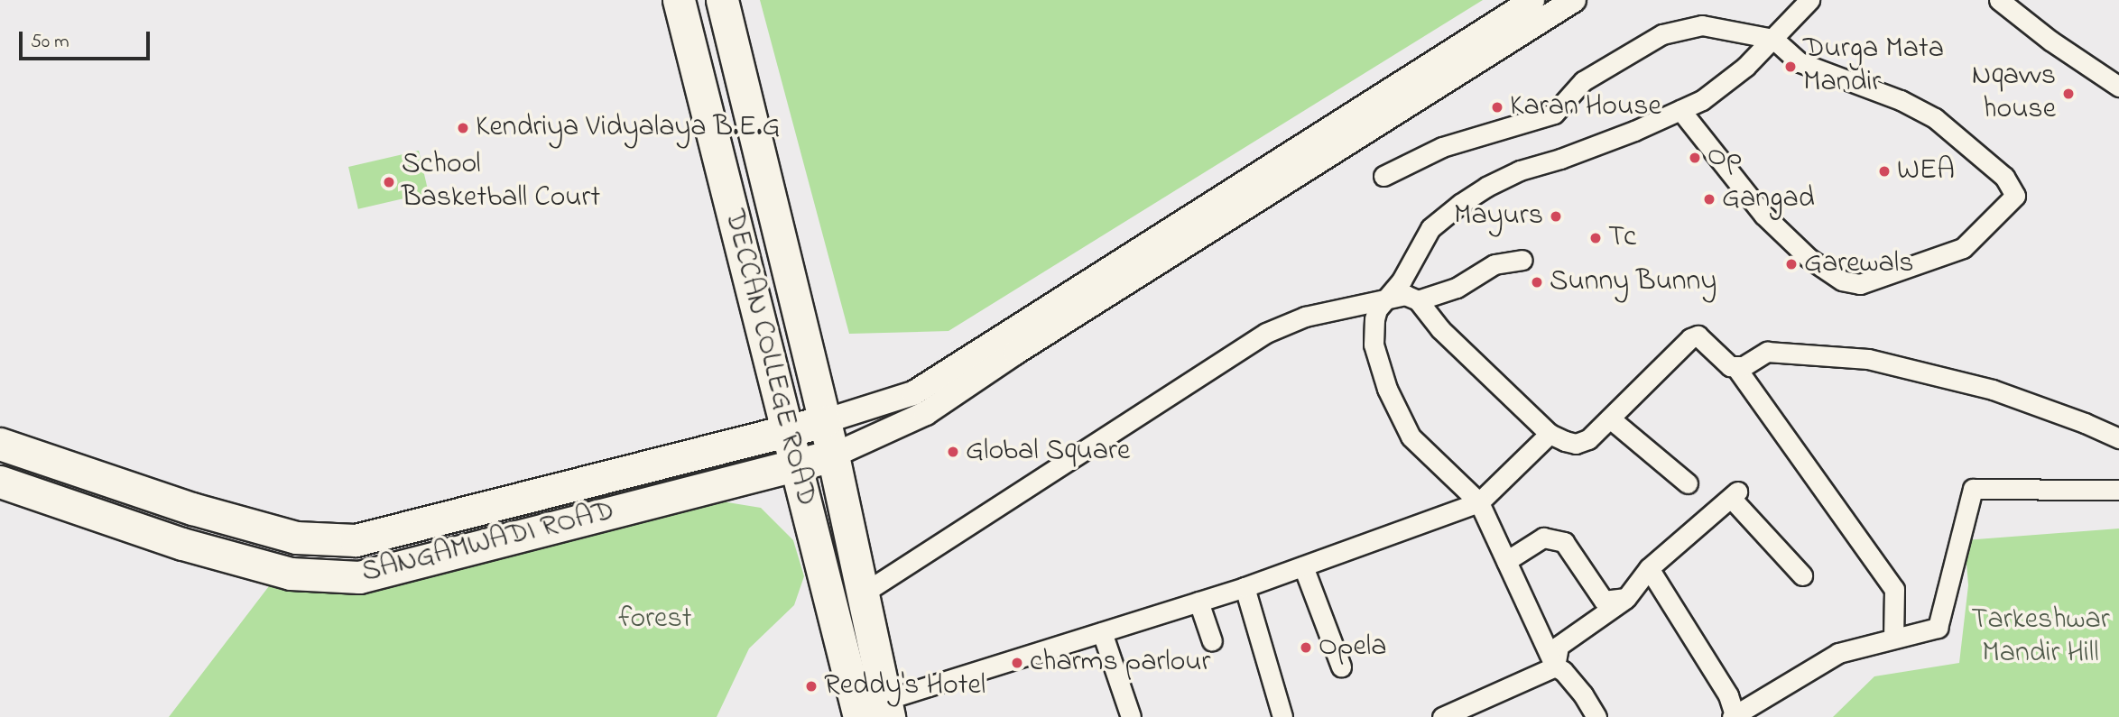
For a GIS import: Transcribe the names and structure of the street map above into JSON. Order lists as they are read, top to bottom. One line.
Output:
{"streets":{"main road":["DECCAN COLLEGE ROAD","SANGAMWADI ROAD"]},"crossings":[["DECCAN COLLEGE ROAD","SANGAMWADI ROAD"]],"parks":["forest","Tarkeshwar Mandir Hill"],"places":["Durga Mata Mandir","Nqavvs house","Karan House","Kendriya Vidyalaya B.E.G","Op","WEA","School Basketball Court","Gangad","Mayurs","Tc","Garewals","Sunny Bunny","Global Square","Opela","charms parlour","Reddy's Hotel"],"scale_bar":"50 m"}
